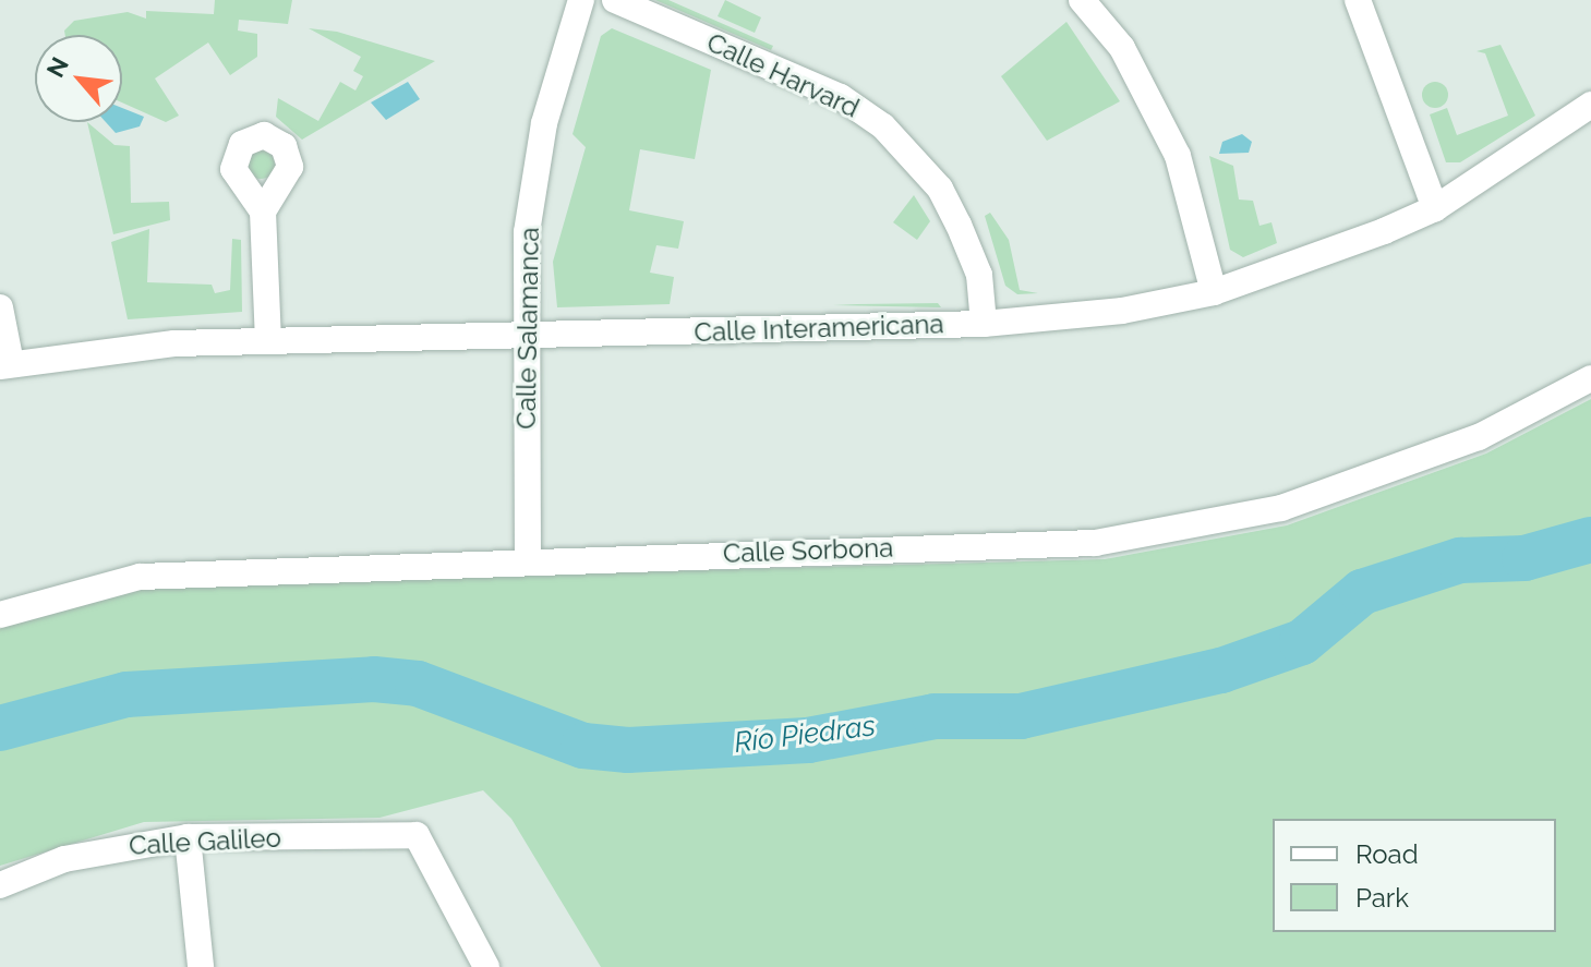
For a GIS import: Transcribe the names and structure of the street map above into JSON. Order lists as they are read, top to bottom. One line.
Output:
{"streets":{"street":["Calle Harvard","Calle Salamanca","Calle Interamericana","Calle Sorbona","Calle Galileo"]},"crossings":[["Calle Harvard","Calle Interamericana"],["Calle Salamanca","Calle Interamericana"],["Calle Salamanca","Calle Sorbona"]],"water":["Río Piedras"],"legend":["Road","Park"],"north":"top left"}
